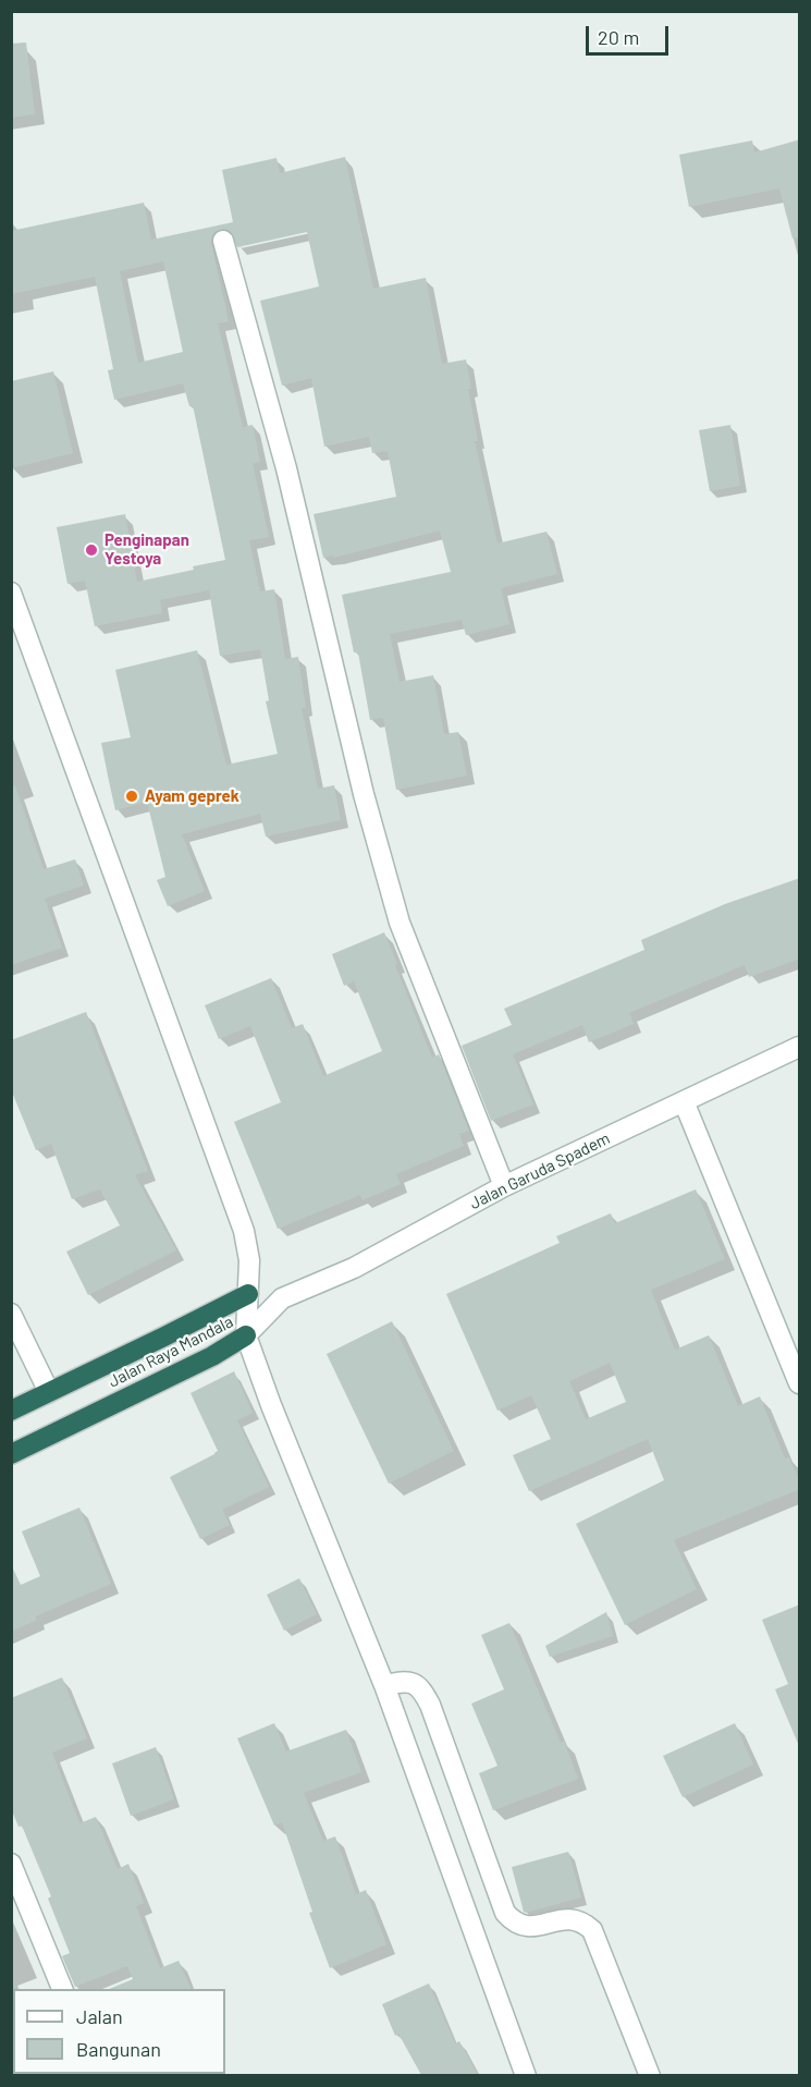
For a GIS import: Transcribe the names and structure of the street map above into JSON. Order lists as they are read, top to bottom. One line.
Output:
{"streets":{"highway":["Jalan Raya Mandala"],"street":["Jalan Garuda Spadem"]},"crossings":[["Jalan Garuda Spadem","Jalan Raya Mandala"]],"places":["Penginapan Yestoya","Ayam geprek"],"legend":["Jalan","Bangunan"],"scale_bar":"20 m"}
